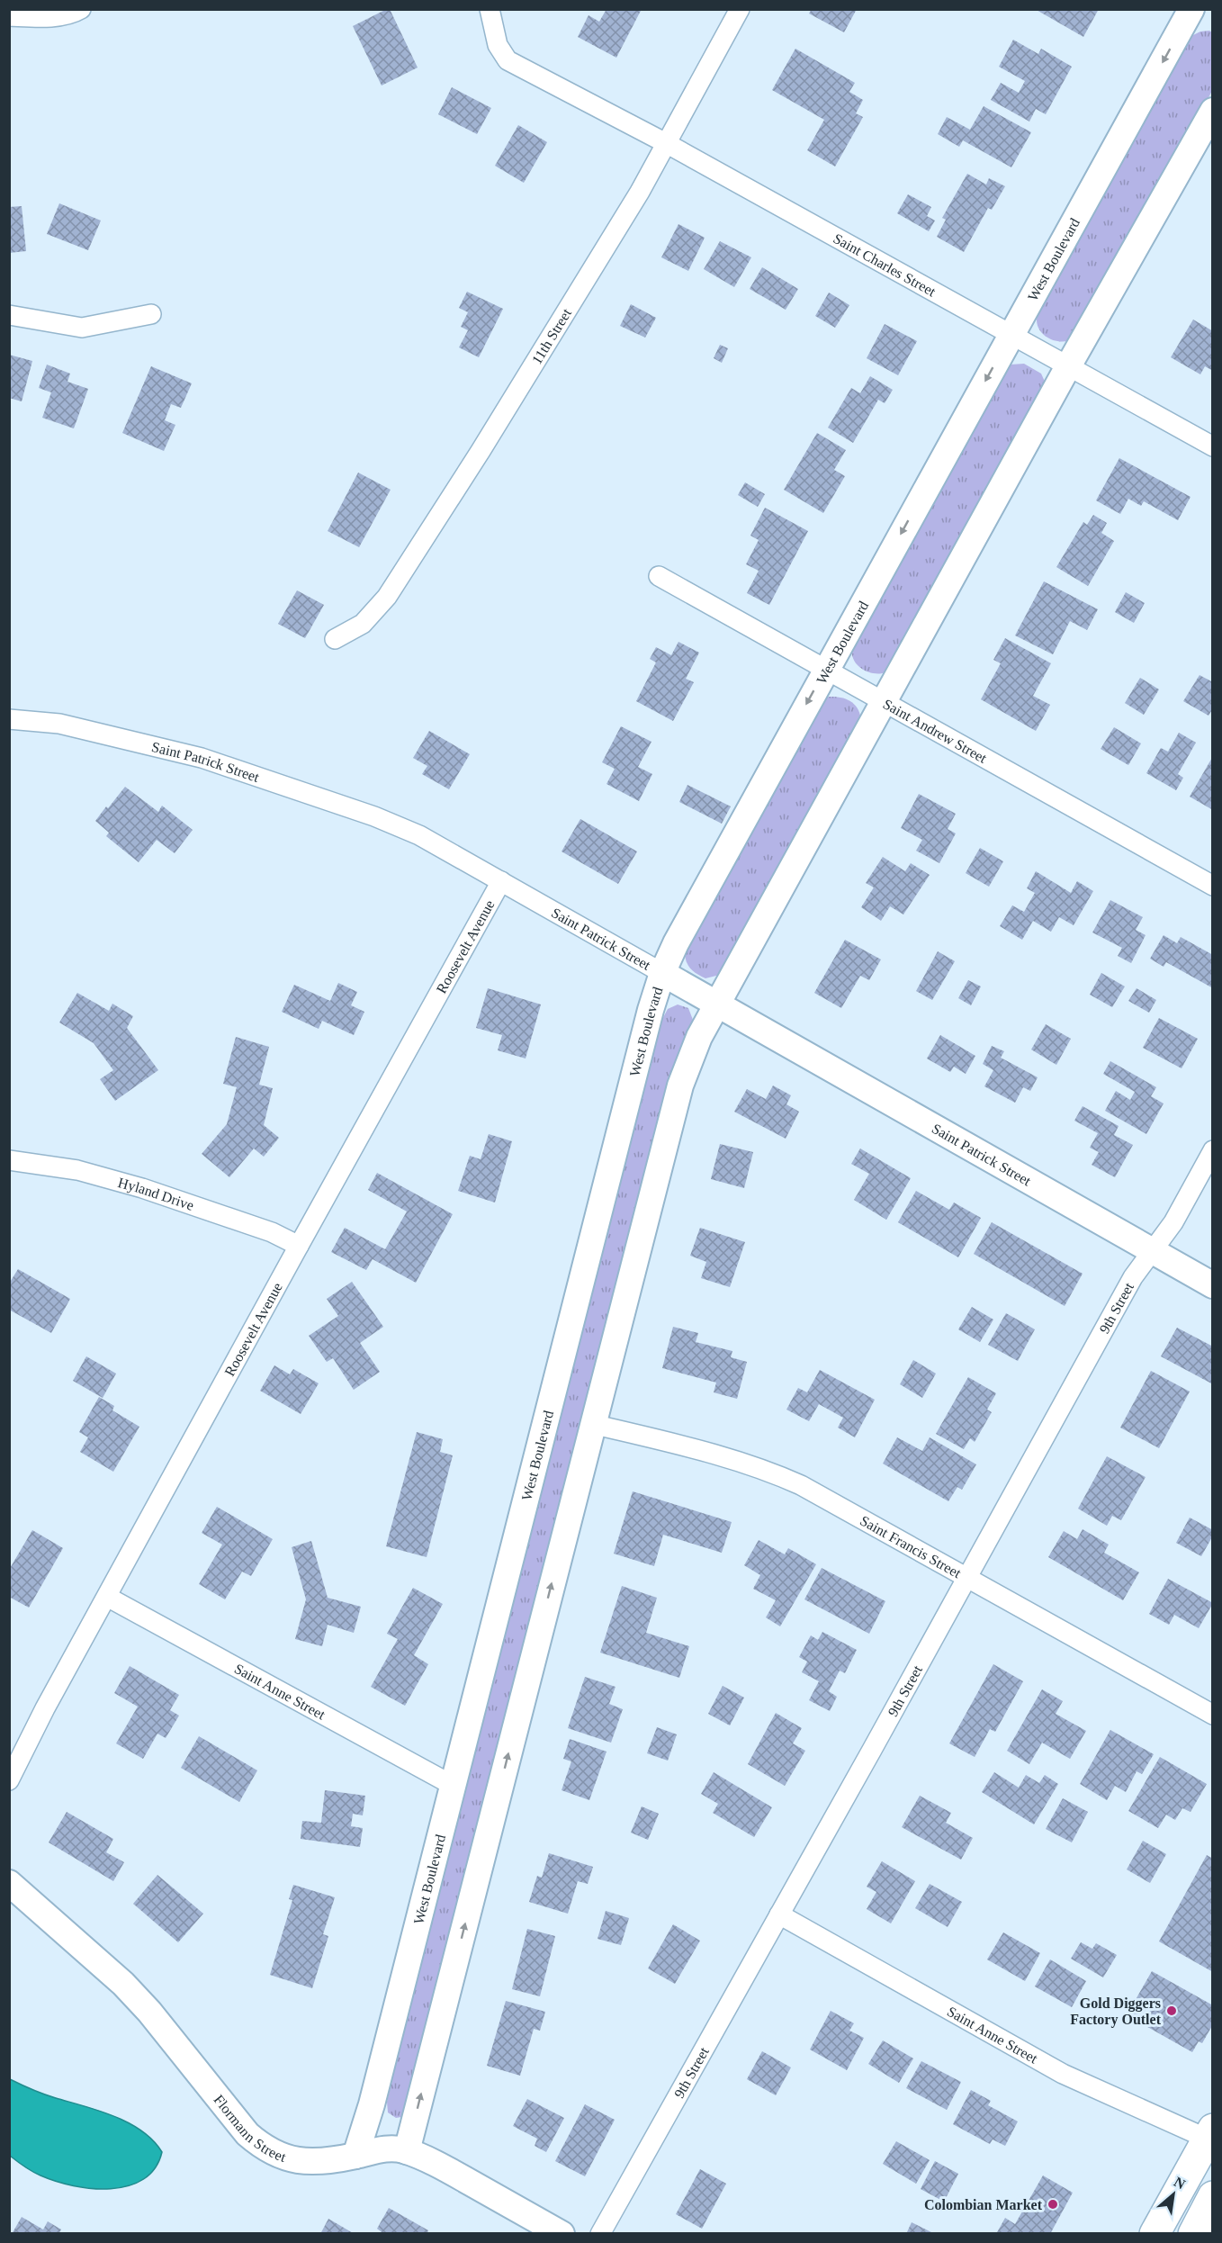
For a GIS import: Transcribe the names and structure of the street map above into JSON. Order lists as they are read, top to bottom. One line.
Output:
{"streets":{"street":["West Boulevard","Saint Charles Street","11th Street","Saint Andrew Street","Saint Patrick Street","Roosevelt Avenue","Hyland Drive","9th Street","Saint Francis Street","Saint Anne Street","Flormann Street"]},"crossings":[["West Boulevard","Saint Charles Street"],["West Boulevard","Saint Andrew Street"],["West Boulevard","Saint Patrick Street"],["West Boulevard","Saint Anne Street"],["West Boulevard","Flormann Street"],["Saint Charles Street","11th Street"],["Saint Patrick Street","Roosevelt Avenue"],["Saint Patrick Street","9th Street"],["Roosevelt Avenue","Hyland Drive"],["Roosevelt Avenue","Saint Anne Street"],["9th Street","Saint Francis Street"],["9th Street","Saint Anne Street"]],"places":["Gold Diggers Factory Outlet","Colombian Market"],"north":"top right"}
